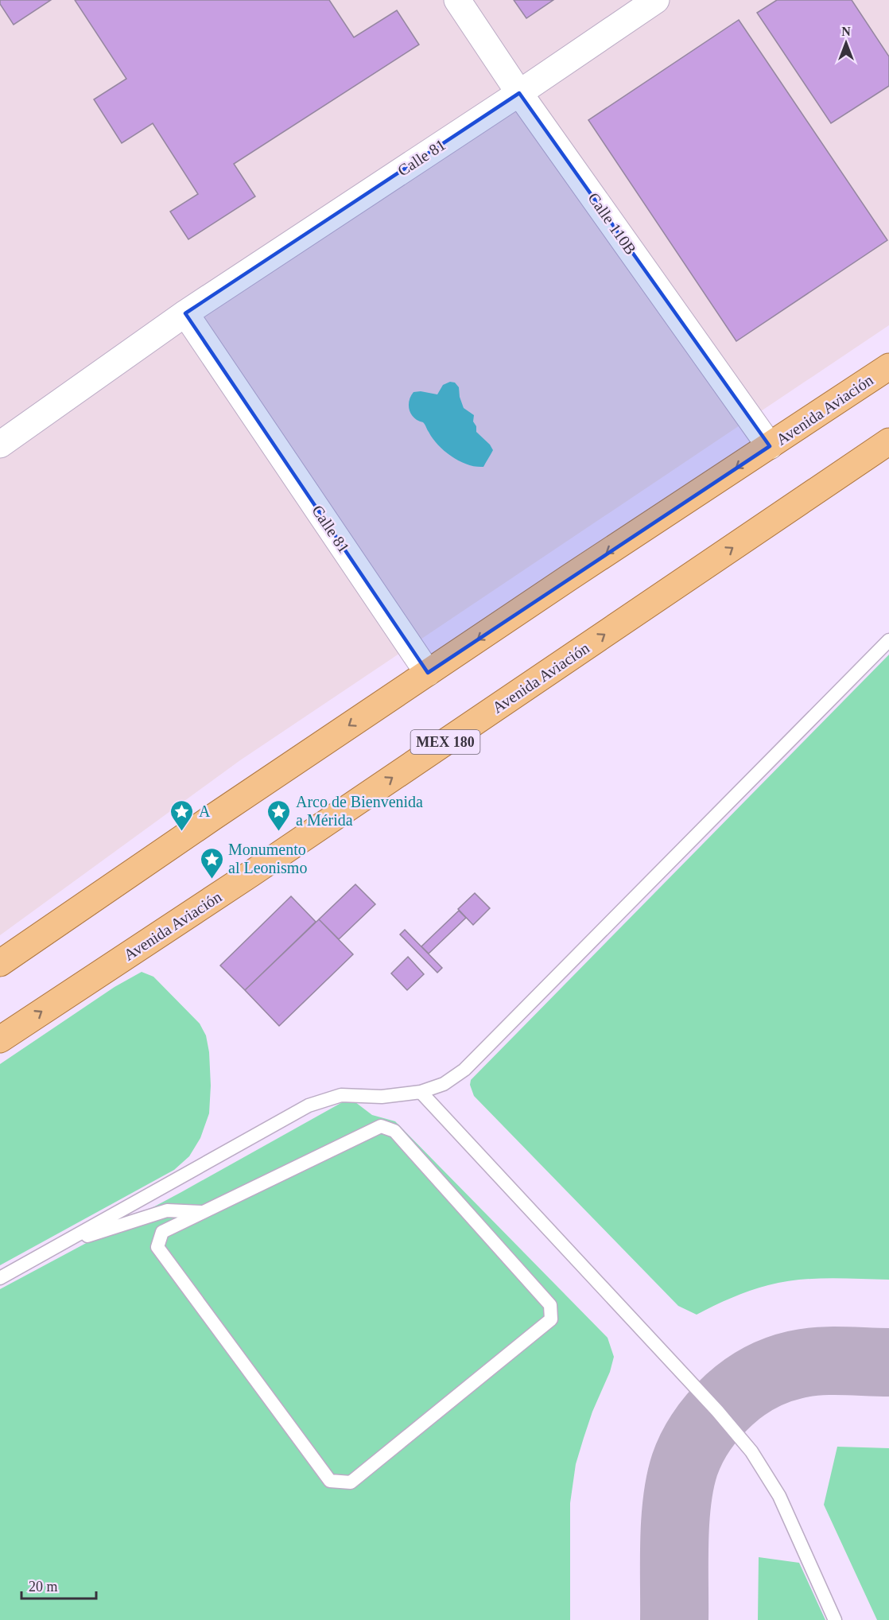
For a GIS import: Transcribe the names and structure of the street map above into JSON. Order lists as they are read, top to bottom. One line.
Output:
{"streets":{"main road":["Avenida Aviación","MEX 180"],"street":["Calle 81","Calle 110B"]},"crossings":[["Calle 81","Calle 110B"],["Calle 81","Avenida Aviación"],["Calle 110B","Avenida Aviación"]],"places":{"place":["A","Arco de Bienvenida a Mérida","Monumento al Leonismo"]},"scale_bar":"20 m","north":"top"}
